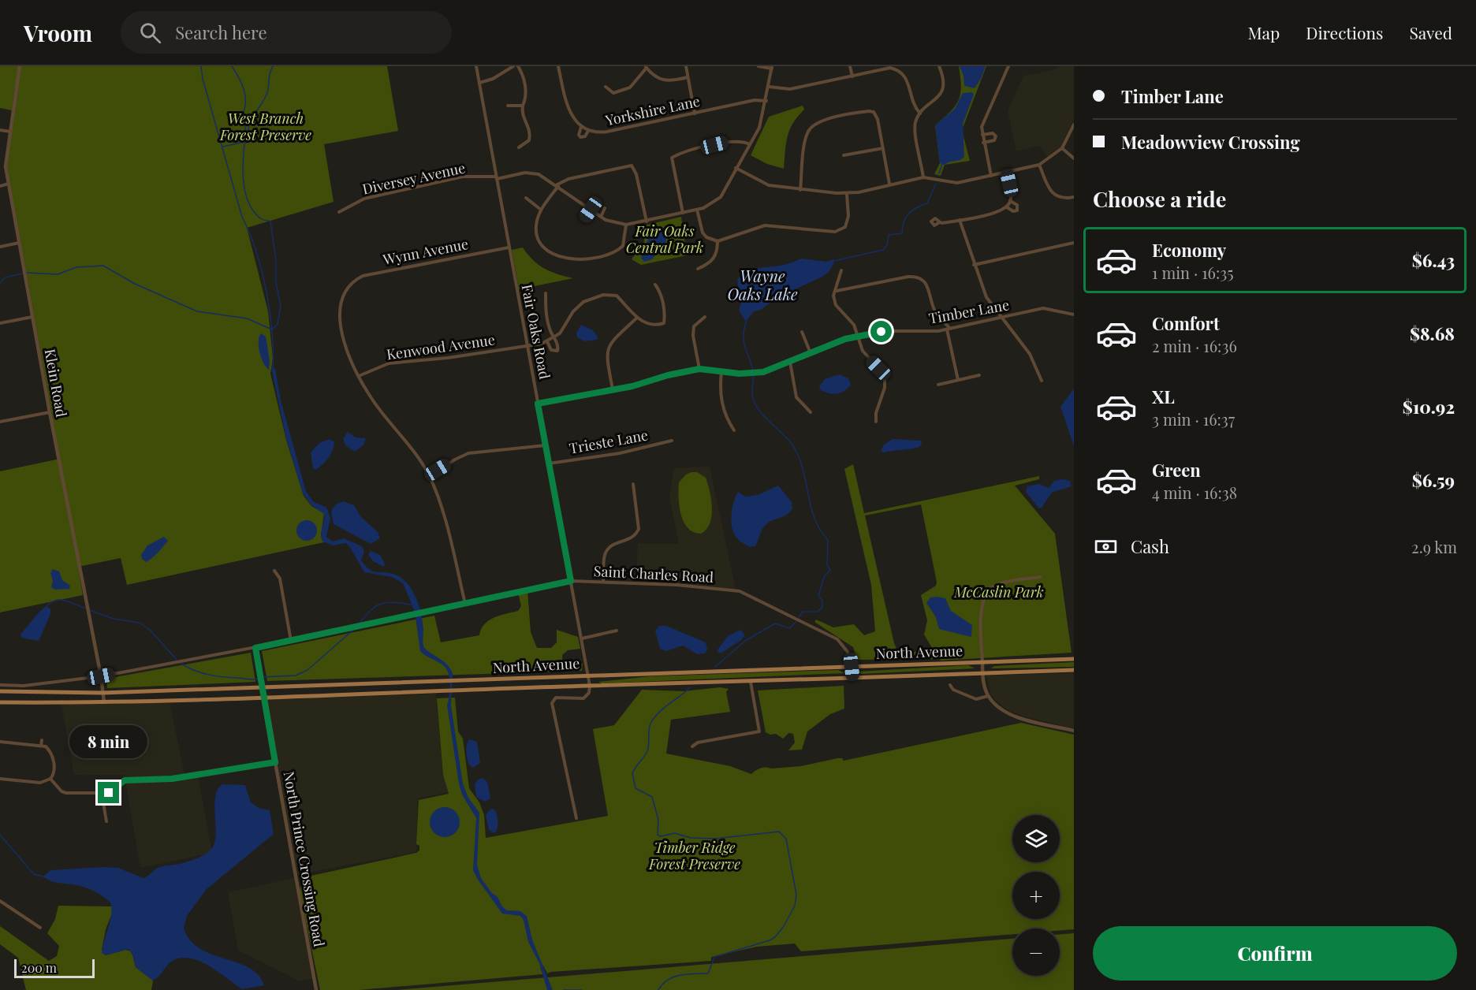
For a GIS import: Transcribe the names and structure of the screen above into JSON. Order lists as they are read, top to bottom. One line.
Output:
{"streets":{"main road":["North Avenue"],"street":["Yorkshire Lane","Diversey Avenue","Wynn Avenue","Timber Lane","Fair Oaks Road","Kenwood Avenue","Klein Road","Trieste Lane","Saint Charles Road","North Prince Crossing Road"]},"crossings":[["Diversey Avenue","Fair Oaks Road"],["Wynn Avenue","Fair Oaks Road"],["Wynn Avenue","Kenwood Avenue"],["Timber Lane","Fair Oaks Road"],["Fair Oaks Road","Kenwood Avenue"],["Fair Oaks Road","Trieste Lane"],["Fair Oaks Road","Saint Charles Road"],["Fair Oaks Road","North Avenue"],["Klein Road","Saint Charles Road"],["Klein Road","North Avenue"],["Saint Charles Road","North Avenue"],["Saint Charles Road","North Prince Crossing Road"],["North Avenue","North Prince Crossing Road"]],"water":["Wayne Oaks Lake"],"parks":["West Branch Forest Preserve","Fair Oaks Central Park","McCaslin Park","Timber Ridge Forest Preserve"],"scale_bar":"200 m","page":{"header":"Vroom","search":"Search here","nav":["Map","Directions","Saved"],"banner":["Timber Lane","Meadowview Crossing"],"heading":"Choose a ride","list":[{"name":"Economy","note":"1 min · 16:35","value":"$6.43"},{"name":"Comfort","note":"2 min · 16:36","value":"$8.68"},{"name":"XL","note":"3 min · 16:37","value":"$10.92"},{"name":"Green","note":"4 min · 16:38","value":"$6.59"}],"pay":["Cash","2.9 km"],"bubble":"8 min","map_buttons":["+","−"],"buttons":"Confirm","scale":"200 m"}}
